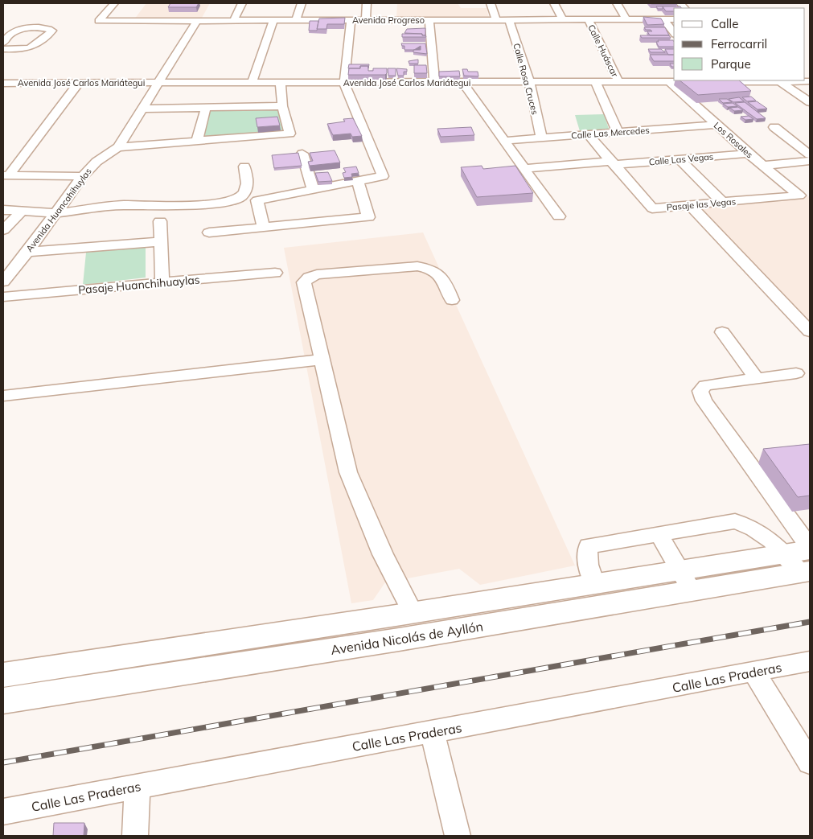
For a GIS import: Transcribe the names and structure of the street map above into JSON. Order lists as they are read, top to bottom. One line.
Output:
{"streets":{"main road":["Avenida Nicolás de Ayllón"],"street":["Avenida Progreso","Calle Huáscar","Calle Rosa Cruces","Avenida José Carlos Mariátegui","Calle Las Mercedes","Los Rosales","Calle Las Vegas","Pasaje las Vegas","Avenida Huancahihuylas","Pasaje Huanchihuaylas","Calle Las Praderas"]},"crossings":[["Avenida Progreso","Calle Huáscar"],["Avenida Progreso","Calle Rosa Cruces"],["Avenida Progreso","Avenida Huancahihuylas"],["Calle Huáscar","Avenida José Carlos Mariátegui"],["Calle Rosa Cruces","Avenida José Carlos Mariátegui"],["Calle Rosa Cruces","Calle Las Mercedes"],["Avenida José Carlos Mariátegui","Los Rosales"],["Avenida José Carlos Mariátegui","Avenida Huancahihuylas"],["Calle Las Mercedes","Los Rosales"],["Calle Las Mercedes","Pasaje las Vegas"],["Los Rosales","Calle Las Vegas"],["Los Rosales","Pasaje las Vegas"],["Calle Las Vegas","Pasaje las Vegas"]],"legend":["Calle","Ferrocarril","Parque"]}
